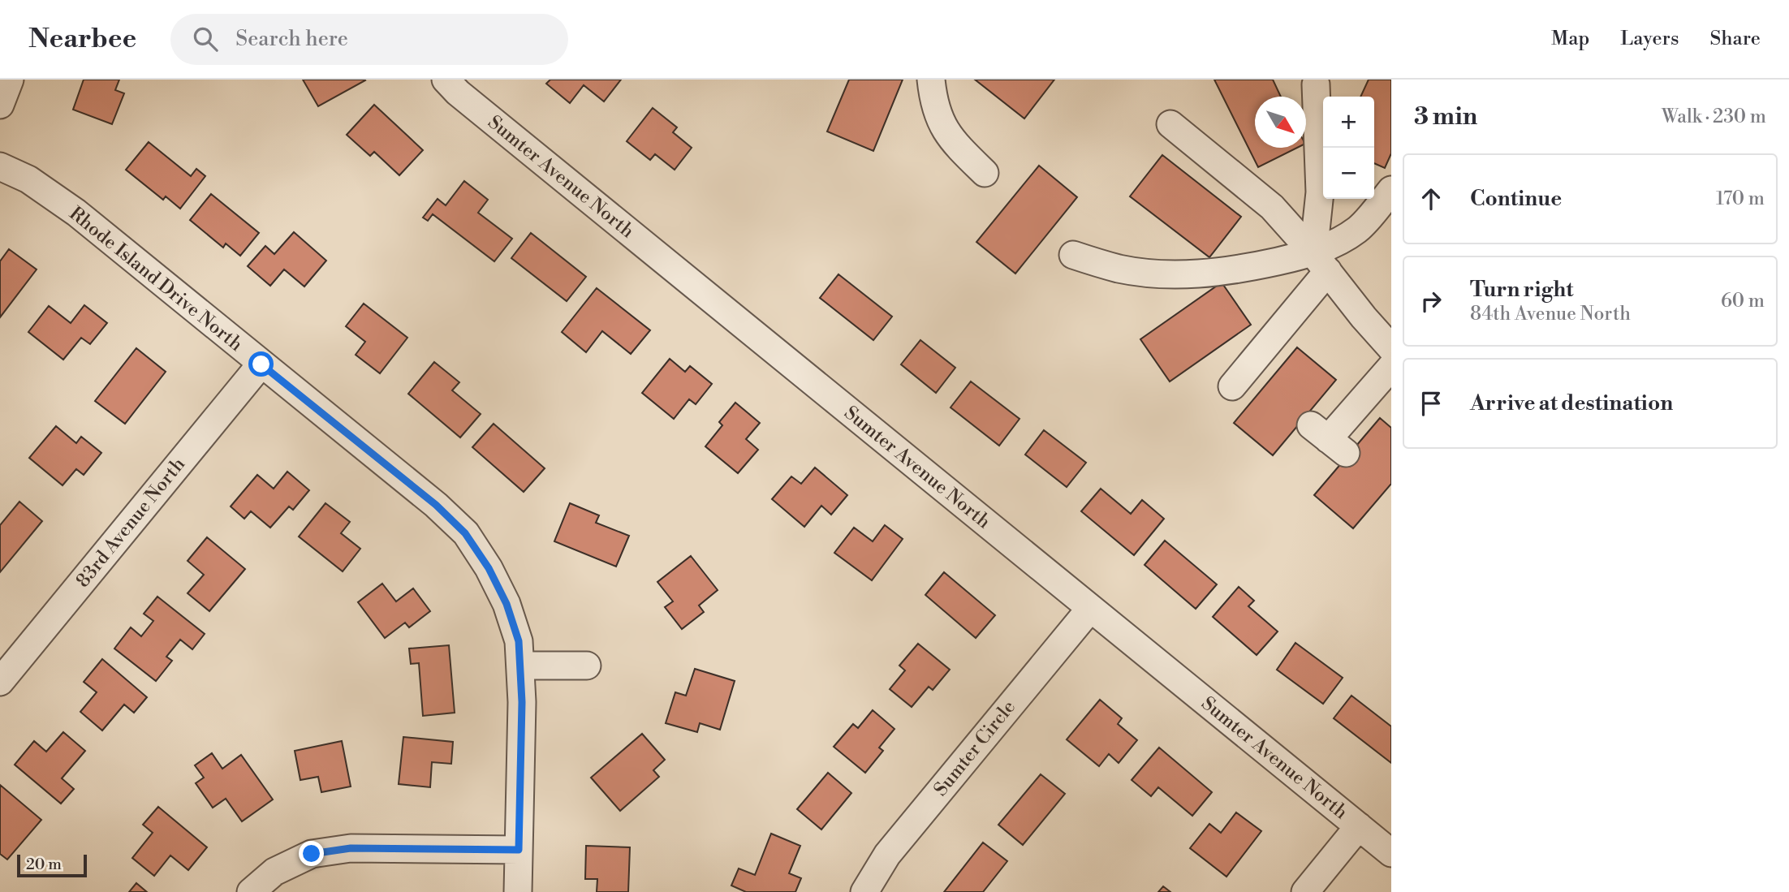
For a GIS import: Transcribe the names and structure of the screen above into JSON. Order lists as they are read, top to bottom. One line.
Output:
{"streets":{"street":["Sumter Avenue North","Rhode Island Drive North","83rd Avenue North","Sumter Circle"]},"crossings":[["Sumter Avenue North","Sumter Circle"],["Rhode Island Drive North","83rd Avenue North"]],"scale_bar":"20 m","north":"bottom right","page":{"header":"Nearbee","search":"Search here","nav":["Map","Layers","Share"],"heading":["3 min","Walk · 230 m"],"map_buttons":["+","−"],"list":[["Continue","170 m"],["Turn right","84th Avenue North","60 m"],"Arrive at destination"],"scale":"20 m"}}
